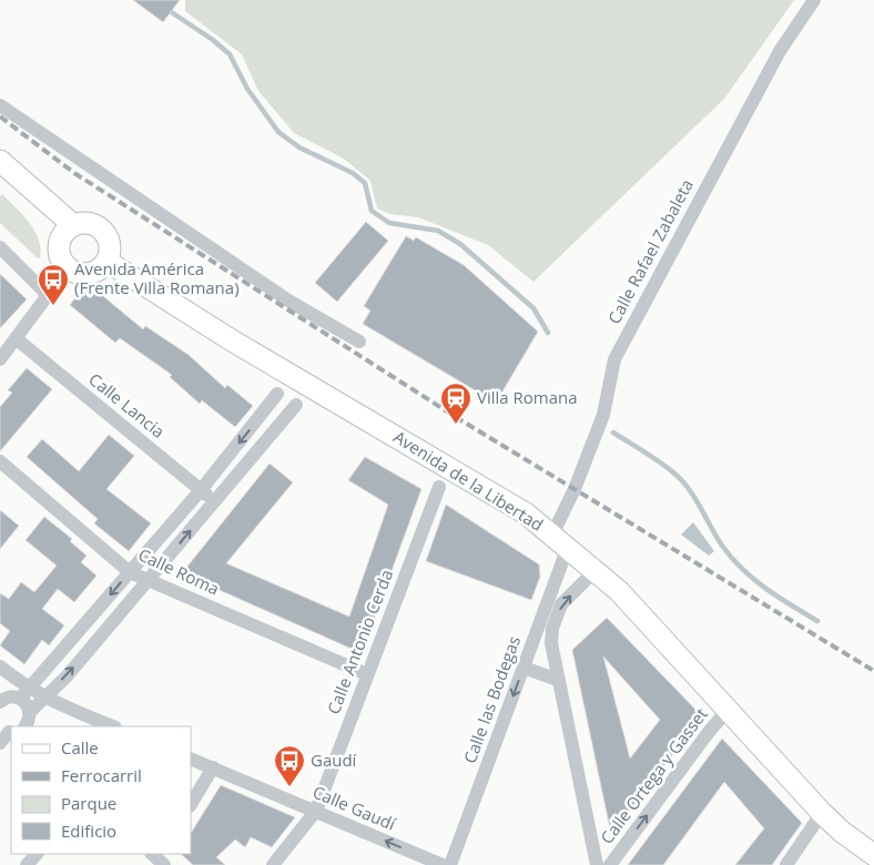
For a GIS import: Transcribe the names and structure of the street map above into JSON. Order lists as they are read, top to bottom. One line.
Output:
{"streets":{"main road":["Avenida de la Libertad"],"street":["Calle Rafael Zabaleta","Calle Lancia","Calle Roma","Calle Antonio Cerda","Calle las Bodegas","Calle Ortega y Gasset","Calle Gaudí"]},"crossings":[["Calle Rafael Zabaleta","Avenida de la Libertad"],["Calle Rafael Zabaleta","Calle las Bodegas"],["Avenida de la Libertad","Calle las Bodegas"],["Avenida de la Libertad","Calle Ortega y Gasset"],["Calle Roma","Calle Antonio Cerda"],["Calle Antonio Cerda","Calle Gaudí"]],"one_way":["Calle las Bodegas","Calle Ortega y Gasset","Calle Gaudí"],"places":{"bus stop":["Avenida América (Frente Villa Romana)","Gaudí"],"station":["Villa Romana"]},"legend":["Calle","Ferrocarril","Parque","Edificio"]}
